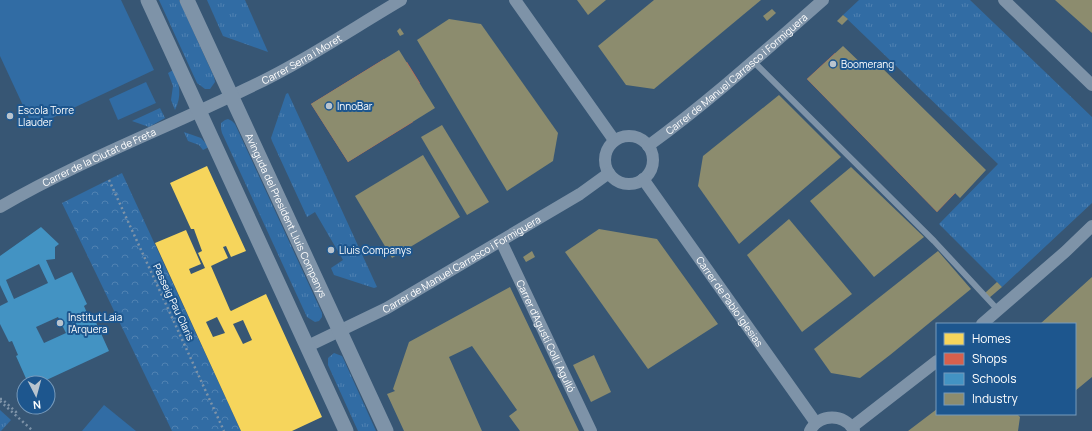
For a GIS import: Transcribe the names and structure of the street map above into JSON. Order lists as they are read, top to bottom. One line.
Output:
{"streets":{"street":["Carrer Serra i Moret","Carrer de Manuel Carrasco i Formiguera","Carrer de la Ciutat de Freta","Avinguda del President Lluís Companys","Carrer de Pablo Iglesias","Carrer d'Agustí Coll i Agulló"],"path":["Passeig Pau Claris"]},"crossings":[["Carrer Serra i Moret","Carrer de la Ciutat de Freta"],["Carrer Serra i Moret","Avinguda del President Lluís Companys"],["Carrer de Manuel Carrasco i Formiguera","Avinguda del President Lluís Companys"],["Carrer de Manuel Carrasco i Formiguera","Carrer de Pablo Iglesias"],["Carrer de Manuel Carrasco i Formiguera","Carrer d'Agustí Coll i Agulló"]],"places":["Boomerang","InnoBar","Escola Torre Llauder","Lluis Companys","Institut Laia l'Arquera"],"legend":["Homes","Shops","Schools","Industry"],"north":"bottom"}
